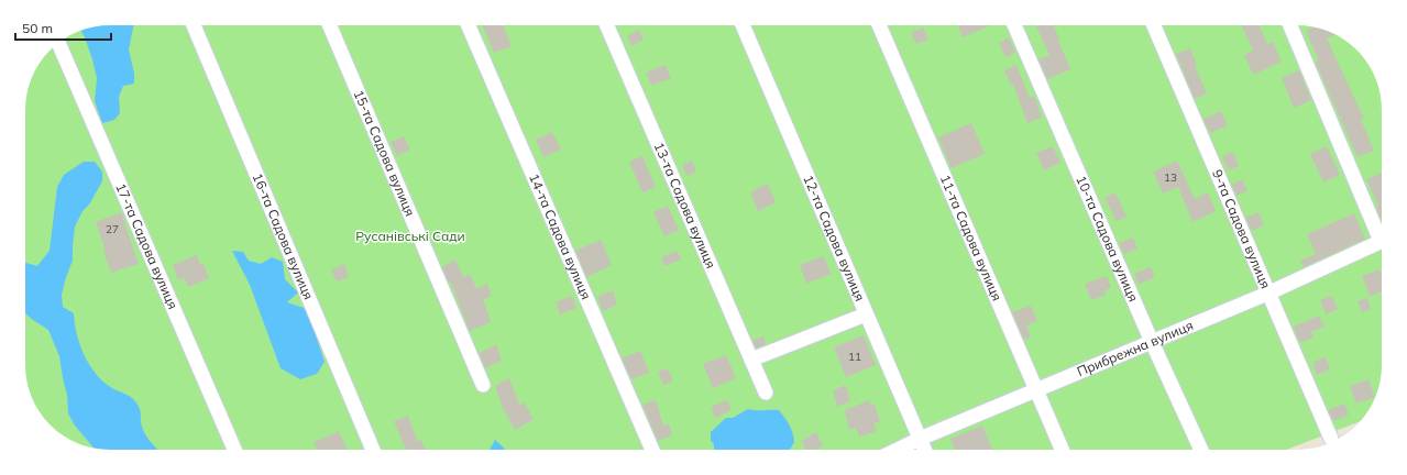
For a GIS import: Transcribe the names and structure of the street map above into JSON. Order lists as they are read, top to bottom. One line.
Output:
{"streets":{"street":["15-та Садова вулиця","13-та Садова вулиця","9-та Садова вулиця","16-та Садова вулиця","14-та Садова вулиця","12-та Садова вулиця","11-та Садова вулиця","10-та Садова вулиця","17-та Садова вулиця","Прибрежна вулиця"]},"crossings":[["9-та Садова вулиця","Прибрежна вулиця"],["12-та Садова вулиця","Прибрежна вулиця"],["11-та Садова вулиця","Прибрежна вулиця"],["10-та Садова вулиця","Прибрежна вулиця"]],"parks":["Русанівські Сади"],"house_numbers":["13","27","11"],"scale_bar":"50 m"}
